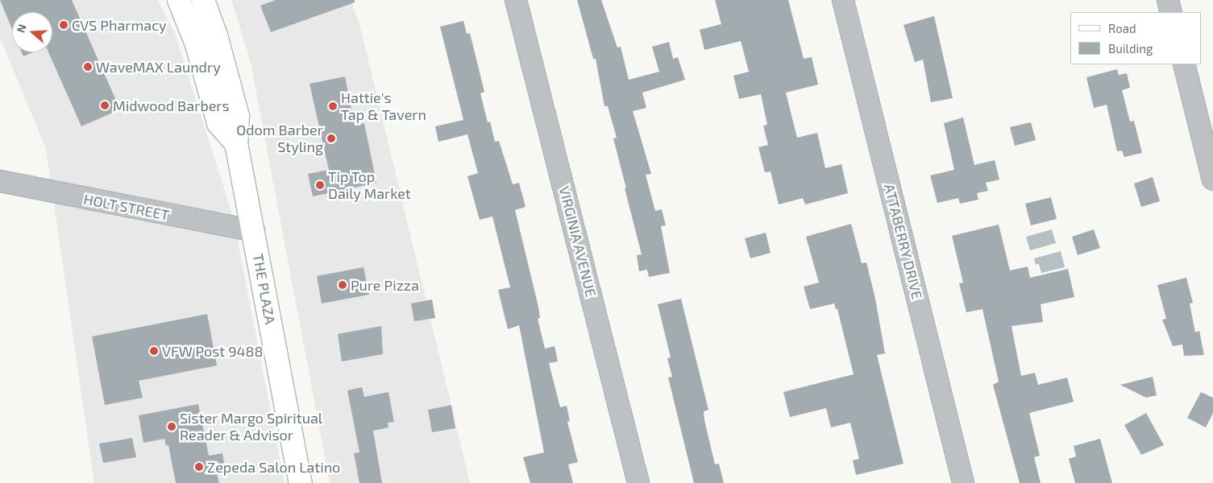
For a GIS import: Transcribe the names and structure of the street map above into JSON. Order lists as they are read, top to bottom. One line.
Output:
{"streets":{"main road":["THE PLAZA"],"street":["HOLT STREET","VIRGINIA AVENUE","ATTABERRY DRIVE"]},"crossings":[["HOLT STREET","THE PLAZA"]],"places":["CVS Pharmacy","WaveMAX Laundry","Midwood Barbers","Hattie's Tap & Tavern","Odom Barber Styling","Tip Top Daily Market","Pure Pizza","VFW Post 9488","Sister Margo Spiritual Reader & Advisor","Zepeda Salon Latino"],"legend":["Road","Building"],"north":"left"}
